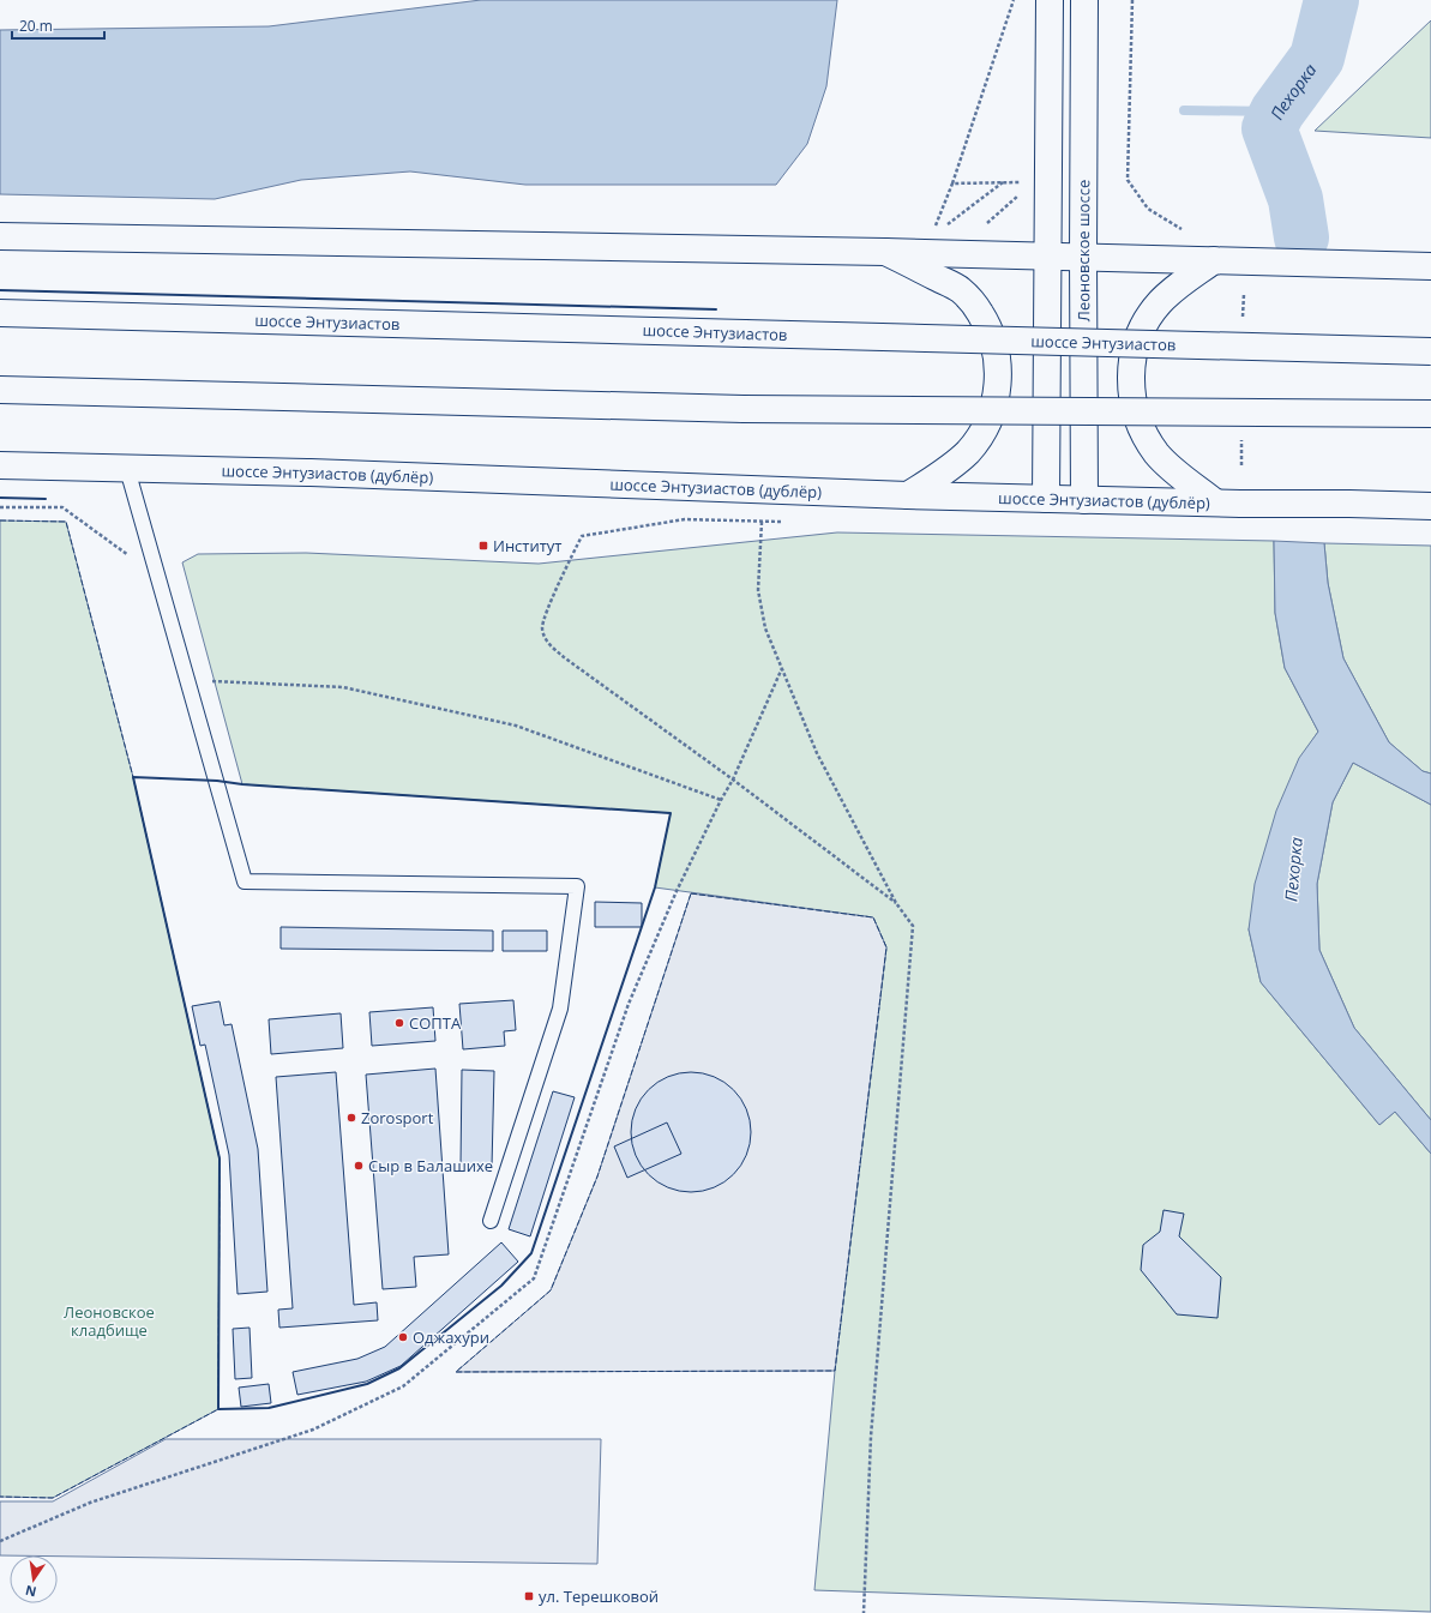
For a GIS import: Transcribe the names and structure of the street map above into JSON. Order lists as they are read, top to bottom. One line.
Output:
{"streets":{"main road":["Леоновское шоссе","шоссе Энтузиастов","шоссе Энтузиастов (дублёр)"]},"crossings":[["Леоновское шоссе","шоссе Энтузиастов (дублёр)"]],"water":["Пехорка"],"parks":["Леоновское кладбище"],"places":{"transit":["Институт","ул. Терешковой"],"other":["СОПТА","Zorosport","Сыр в Балашихе","Оджахури"]},"scale_bar":"20 m","north":"bottom"}
